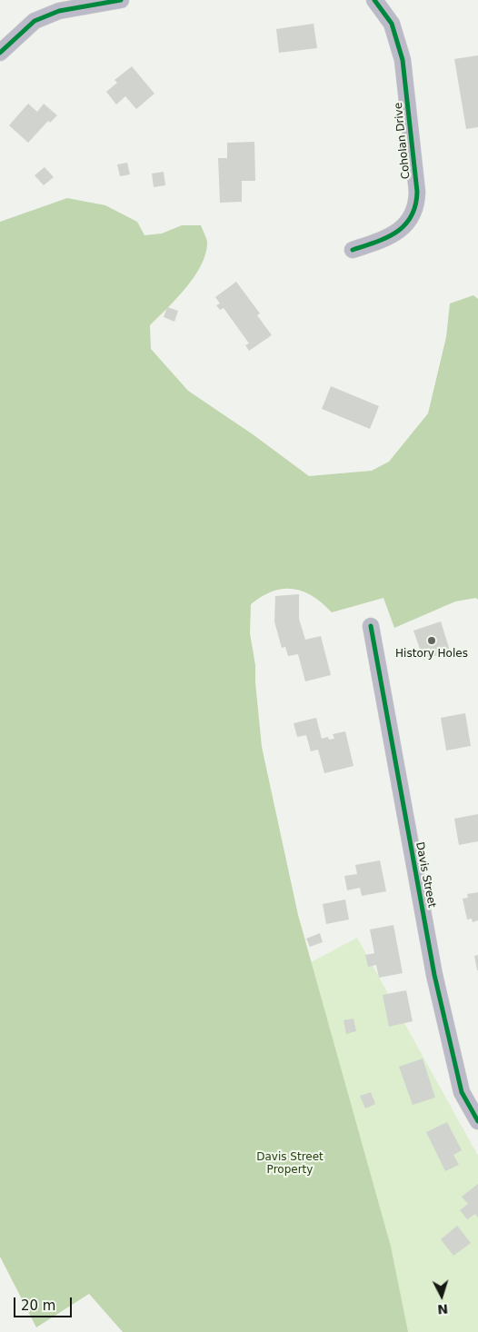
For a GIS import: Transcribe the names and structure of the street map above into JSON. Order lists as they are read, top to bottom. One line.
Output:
{"streets":{"street":["Coholan Drive","Davis Street"]},"parks":["Davis Street Property"],"places":["History Holes"],"scale_bar":"20 m","north":"bottom"}
